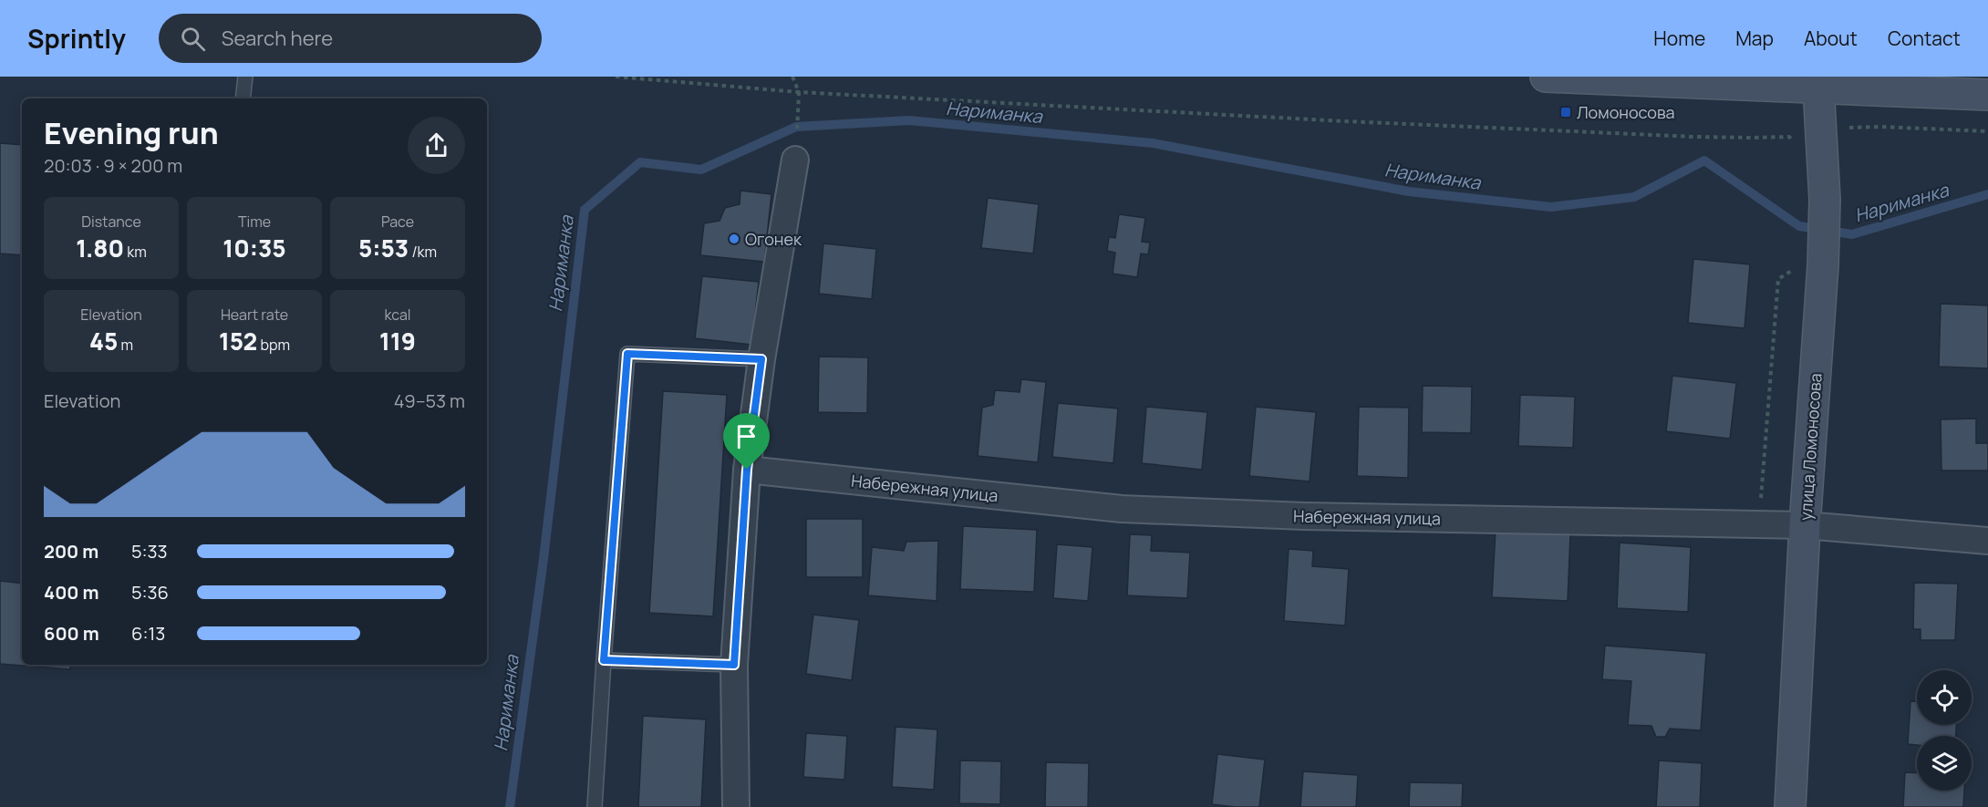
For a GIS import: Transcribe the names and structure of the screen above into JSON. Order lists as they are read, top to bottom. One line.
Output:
{"streets":{"street":["улица Ломоносова","Набережная улица"]},"crossings":[["улица Ломоносова","Набережная улица"]],"water":["Нариманка"],"places":{"transit":["Ломоносова"],"other":["Огонек"]},"page":{"header":"Sprintly","search":"Search here","nav":["Home","Map","About","Contact"],"heading":["Evening run","20:03 · 9 × 200 m"],"stats":[["Distance","1.80 km"],["Time","10:35"],["Pace","5:53 /km"],["Elevation","45 m"],["Heart rate","152 bpm"],["kcal","119"]],"chart":["Elevation","49–53 m"],"list":[{"name":"200 m","note":"5:33"},{"name":"400 m","note":"5:36"},{"name":"600 m","note":"6:13"}]}}
